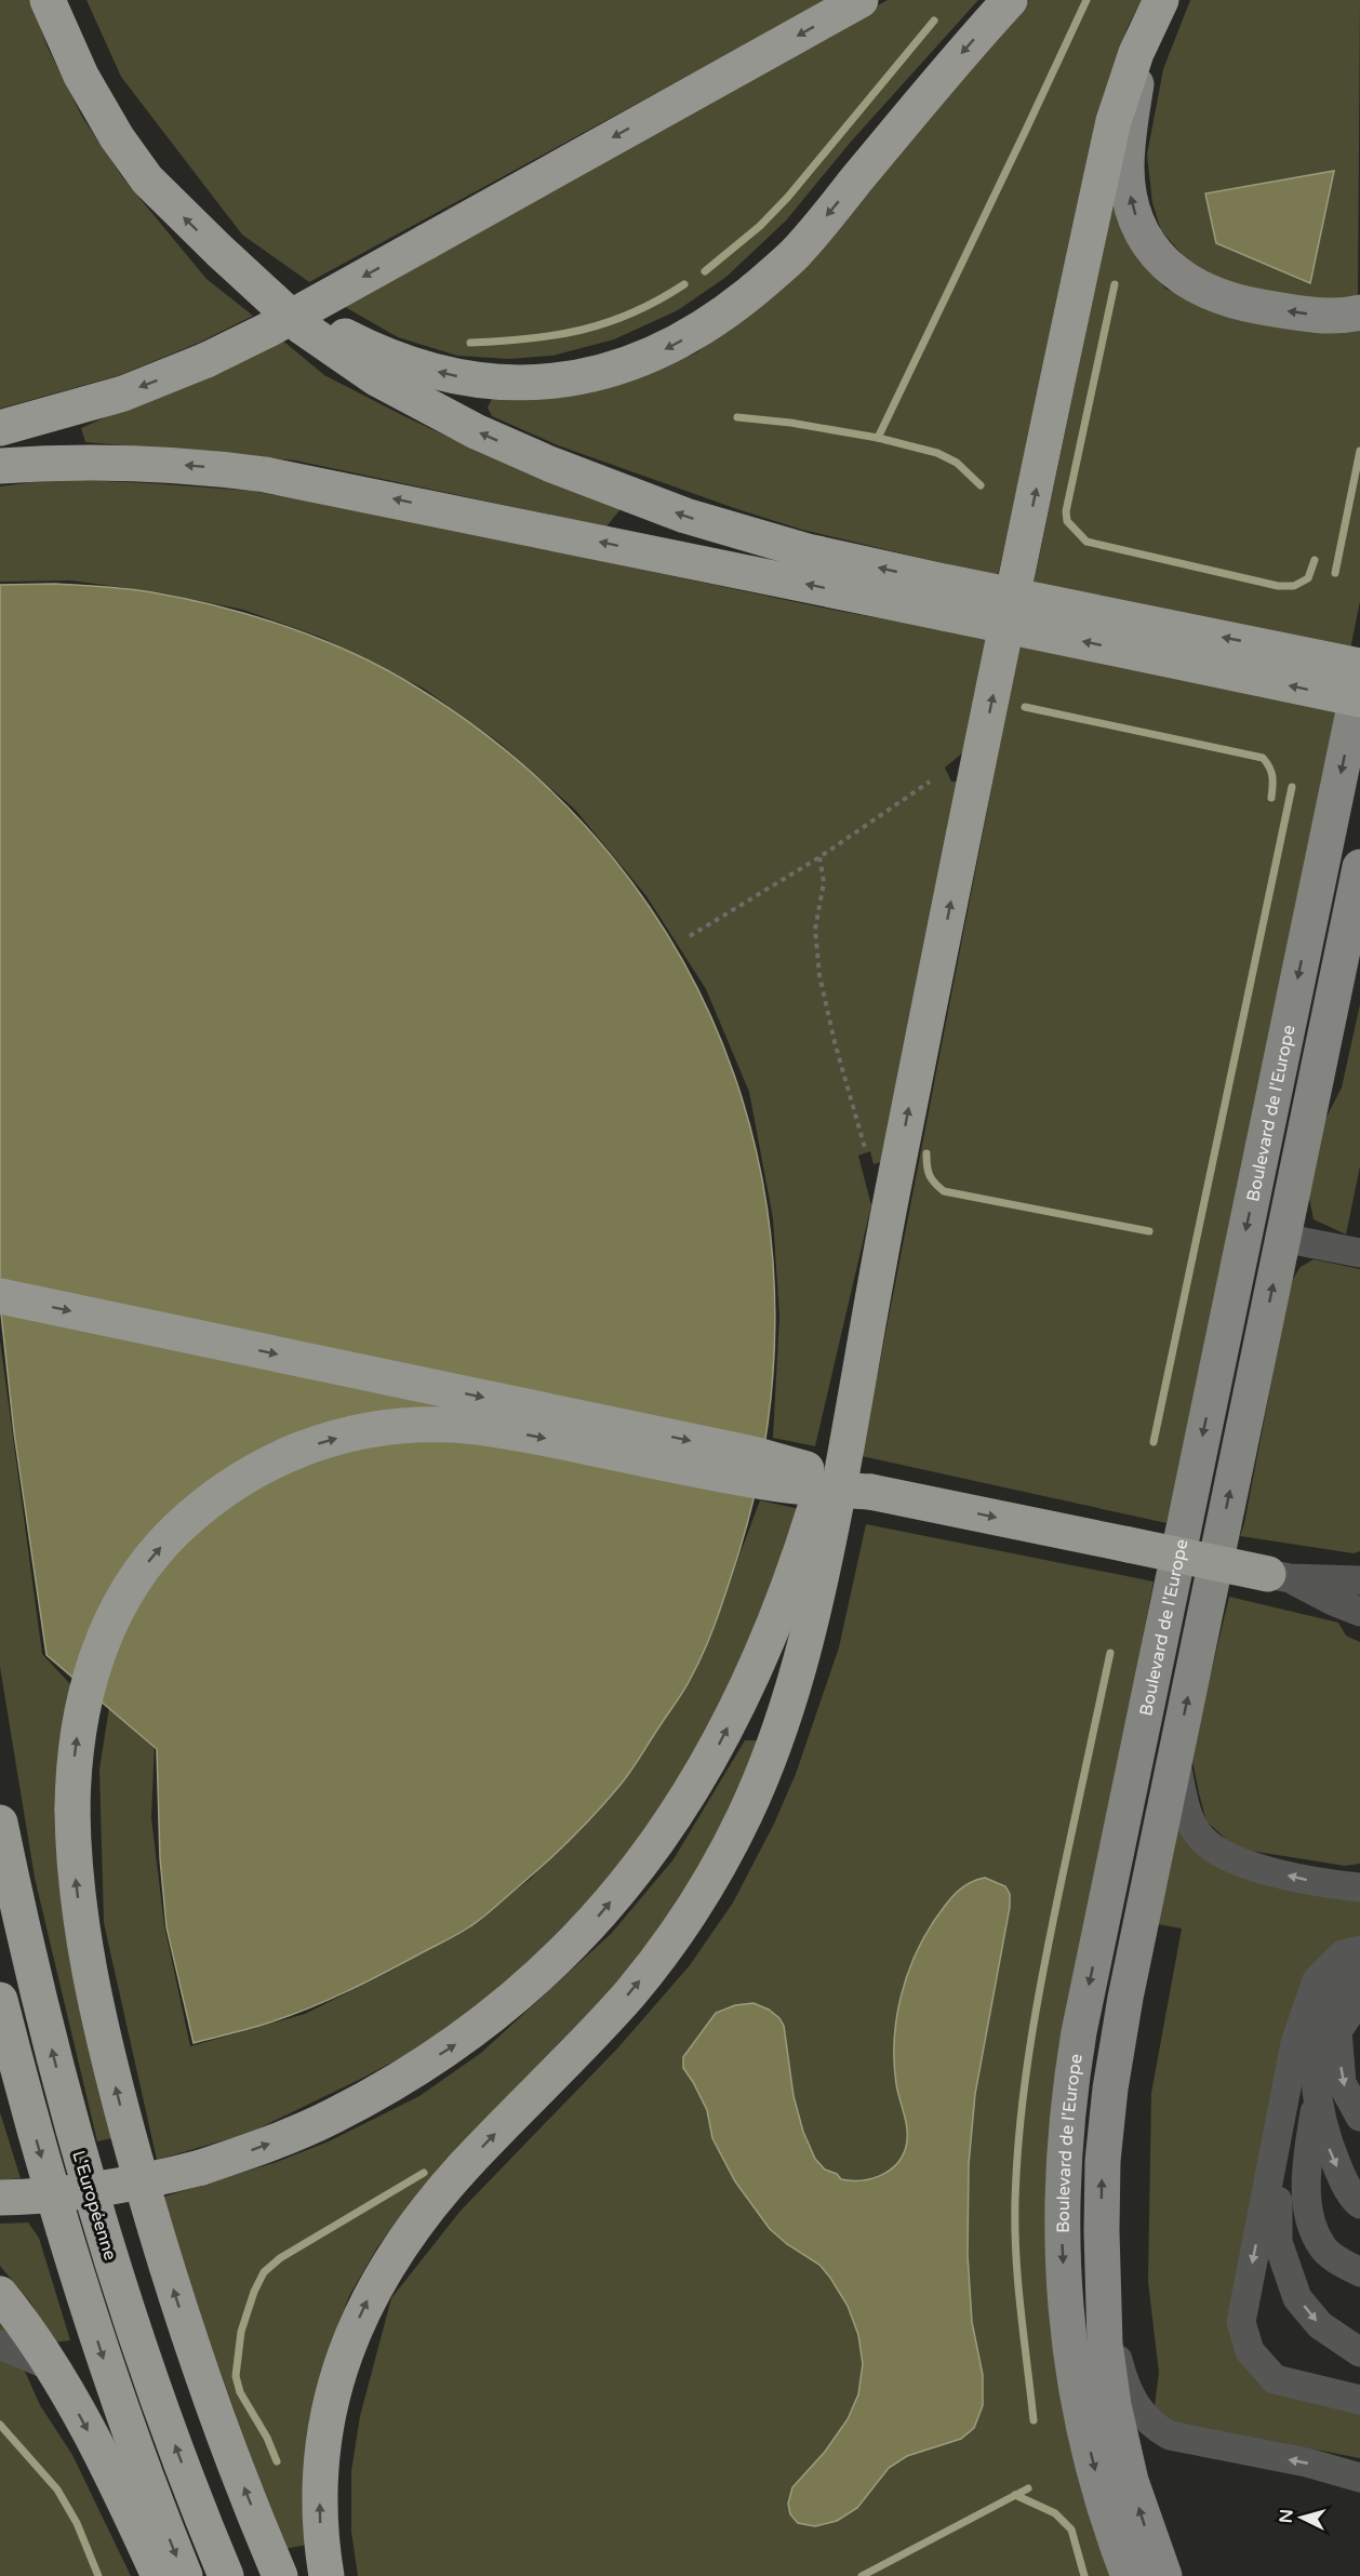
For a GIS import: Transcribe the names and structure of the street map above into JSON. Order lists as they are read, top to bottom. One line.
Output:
{"streets":{"highway":["L'Européenne"],"main road":["Boulevard de l'Europe"]},"north":"left"}
